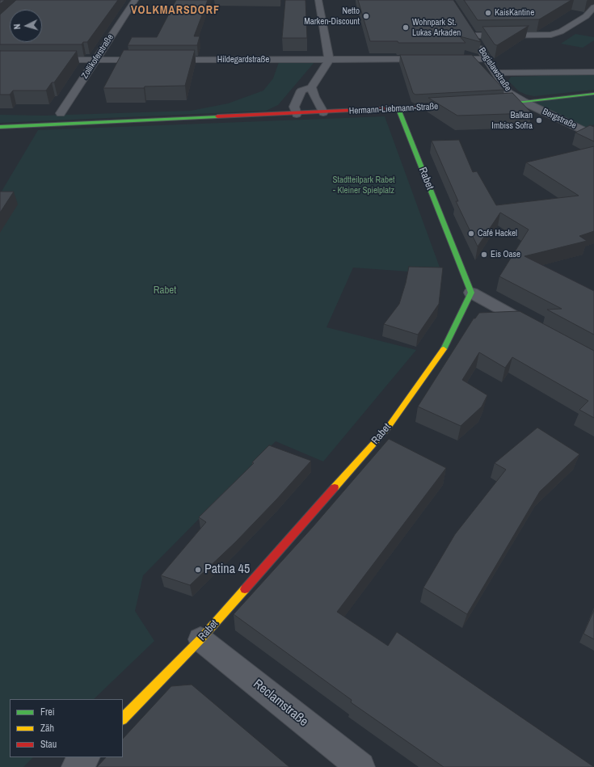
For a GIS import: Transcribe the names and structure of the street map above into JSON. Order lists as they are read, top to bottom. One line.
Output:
{"streets":{"street":["Zollikoferstraße","Hildegardstraße","Bogislawstraße","Hermann-Liebmann-Straße","Bergstraße","Rabet","Reclamstraße"]},"crossings":[["Bogislawstraße","Bergstraße"],["Hermann-Liebmann-Straße","Rabet"],["Rabet","Reclamstraße"]],"districts":["VOLKMARSDORF"],"parks":["Stadtteilpark Rabet - Kleiner Spielplatz","Rabet"],"places":["KaisKantine","Netto Marken-Discount","Wohnpark St. Lukas Arkaden","Balkan Imbiss Sofra","Café Hackel","Eis Oase","Patina 45"],"legend":["Frei","Zäh","Stau"],"north":"left"}
